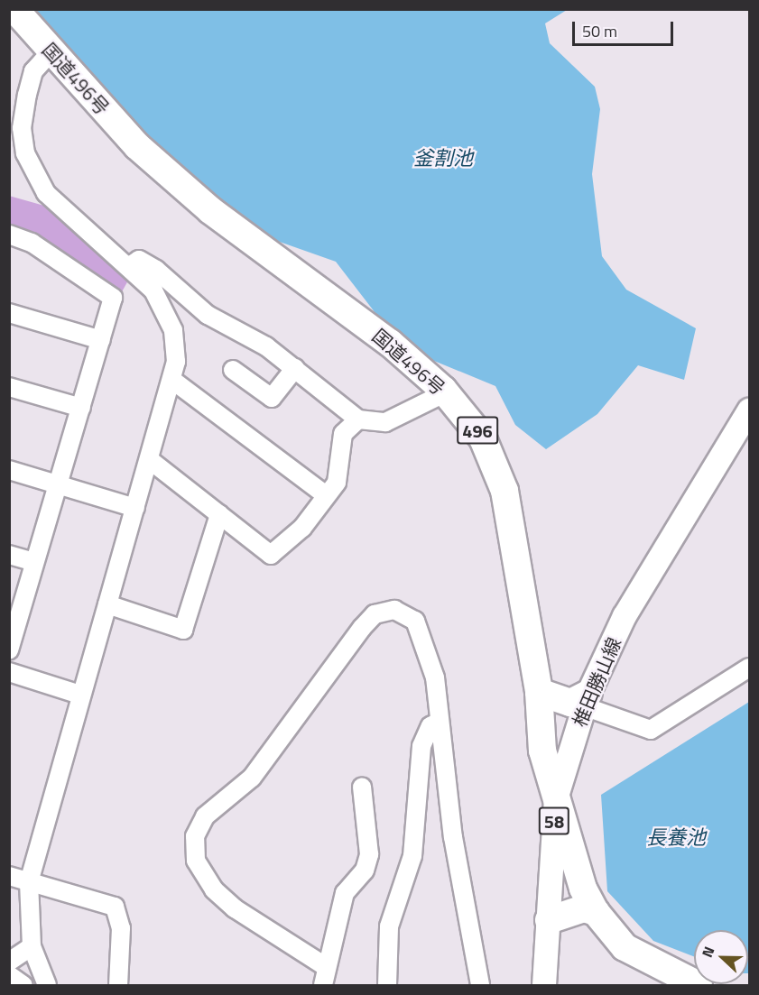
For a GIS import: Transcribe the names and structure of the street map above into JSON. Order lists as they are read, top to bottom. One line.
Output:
{"streets":{"highway":["国道496号","496"],"main road":["椎田勝山線","58"]},"crossings":[["国道496号","椎田勝山線"]],"water":["釜割池","長養池"],"scale_bar":"50 m","north":"left"}
